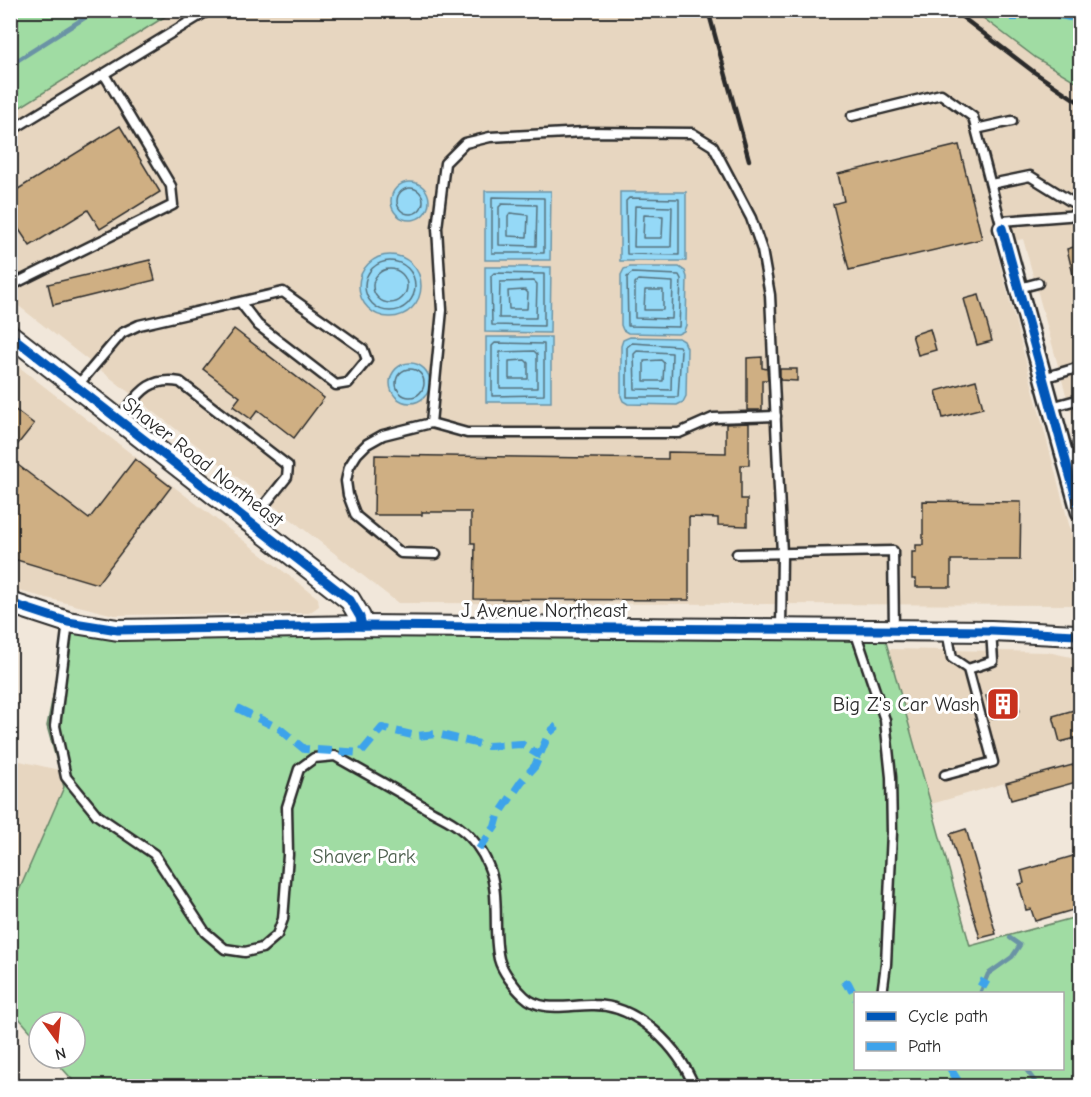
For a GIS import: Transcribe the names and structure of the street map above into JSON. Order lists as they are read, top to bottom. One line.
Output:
{"streets":{"street":["Shaver Road Northeast","J Avenue Northeast"]},"crossings":[["Shaver Road Northeast","J Avenue Northeast"]],"parks":["Shaver Park"],"places":{"building":["Big Z's Car Wash"]},"legend":["Cycle path","Path"],"north":"bottom"}
